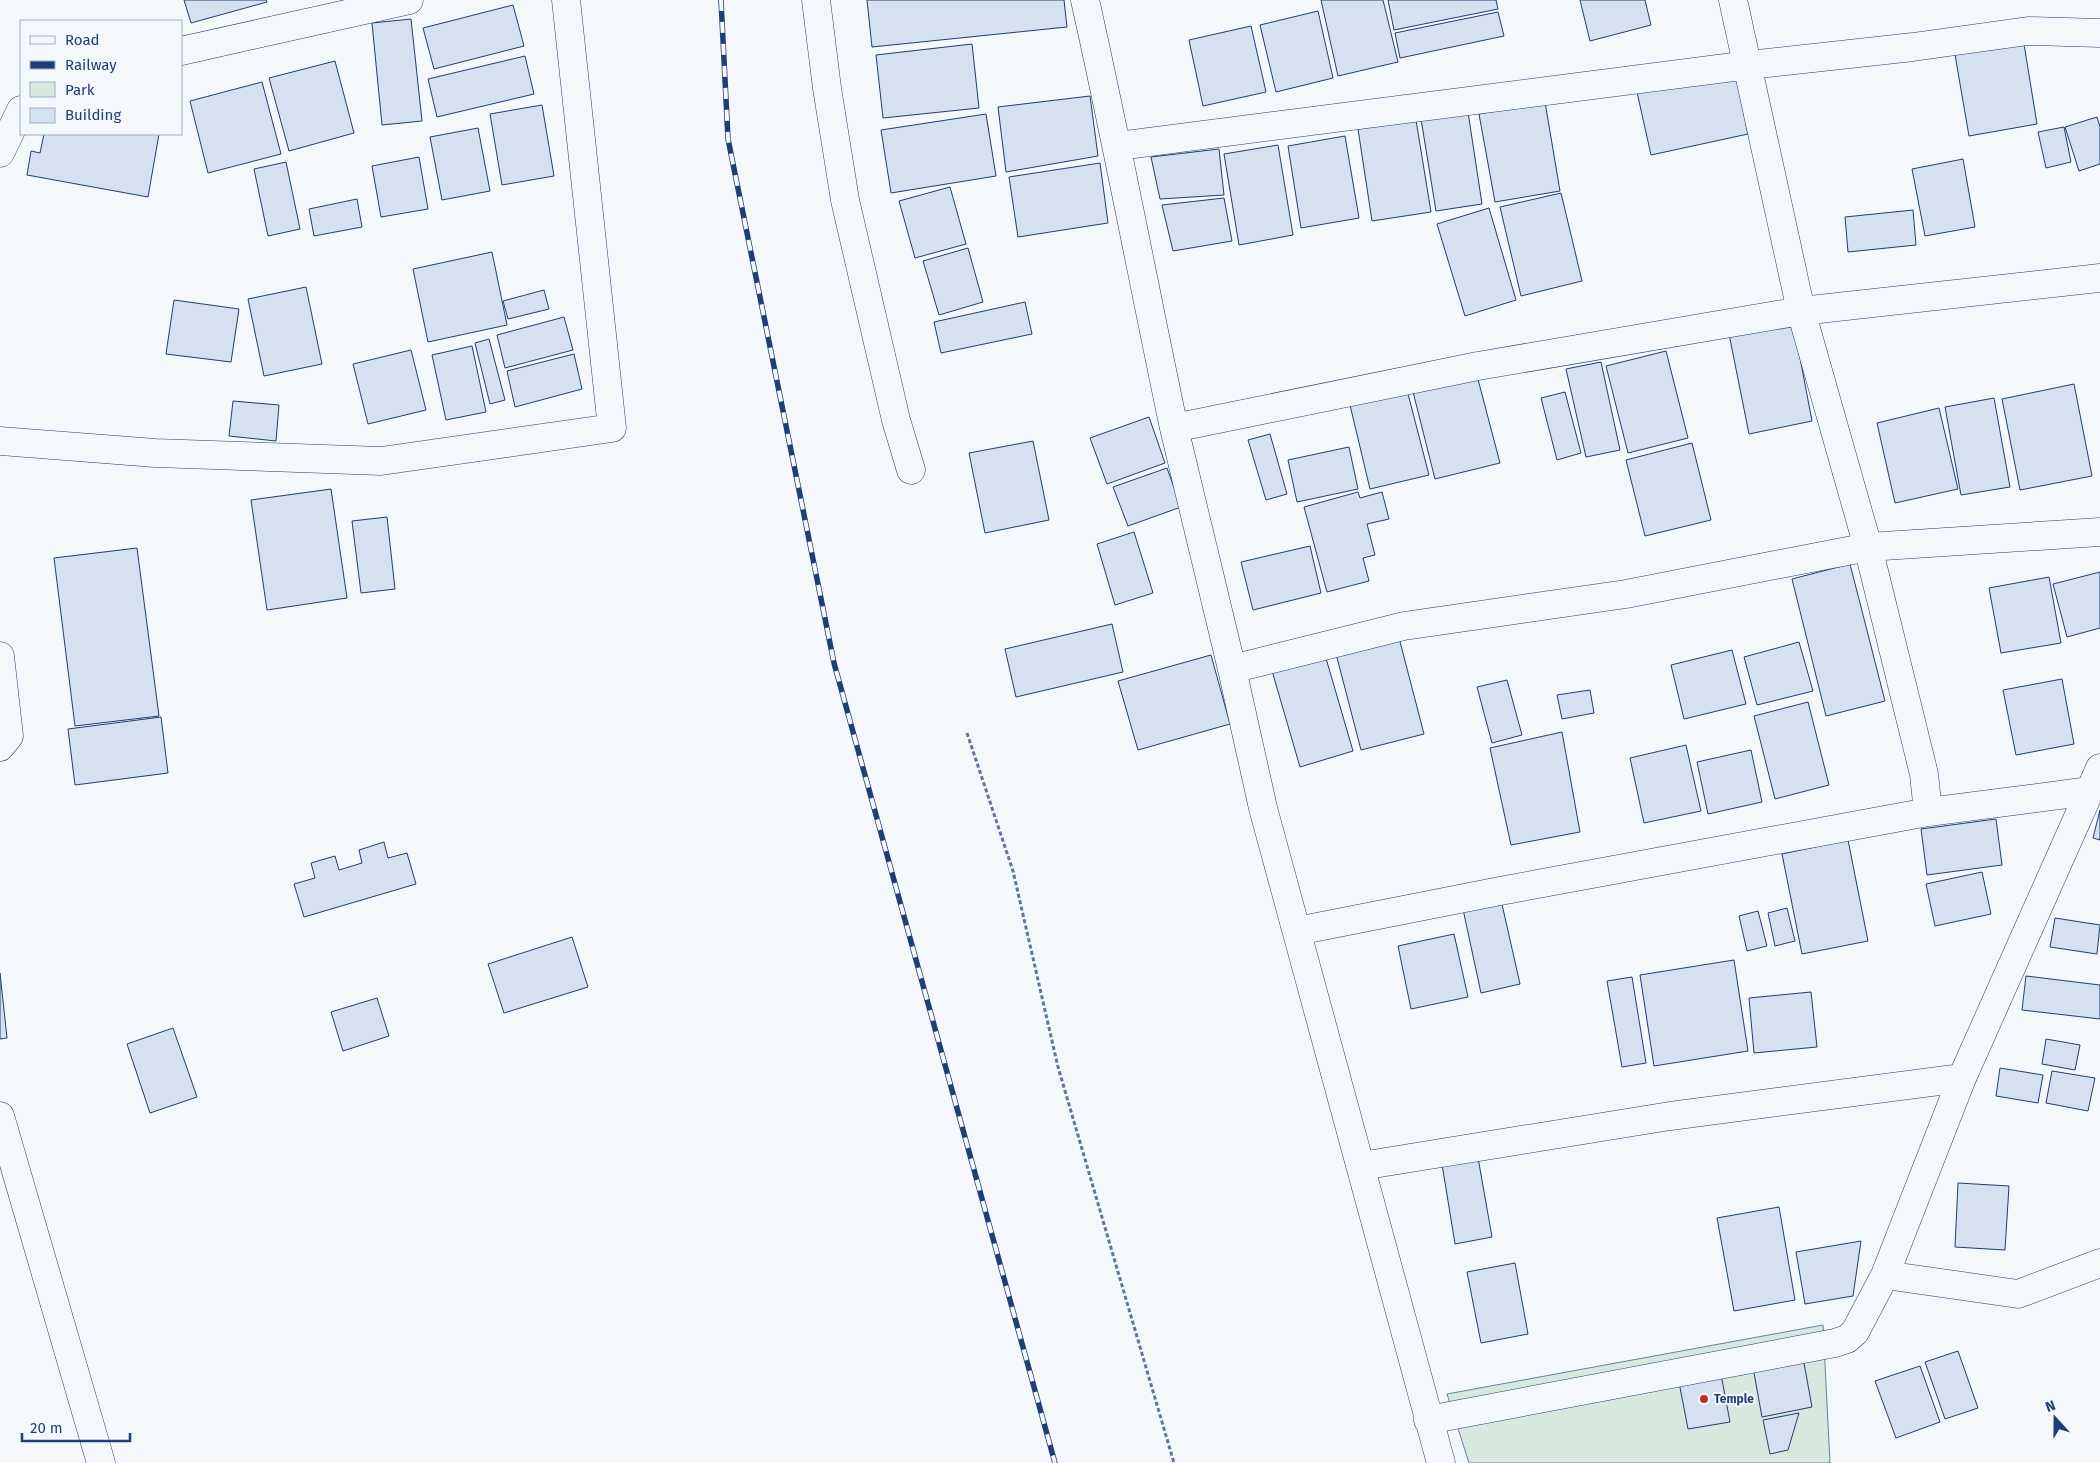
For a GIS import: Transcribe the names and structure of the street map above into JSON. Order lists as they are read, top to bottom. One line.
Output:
{"places":["Temple"],"legend":["Road","Railway","Park","Building"],"scale_bar":"20 m","north":"top"}
